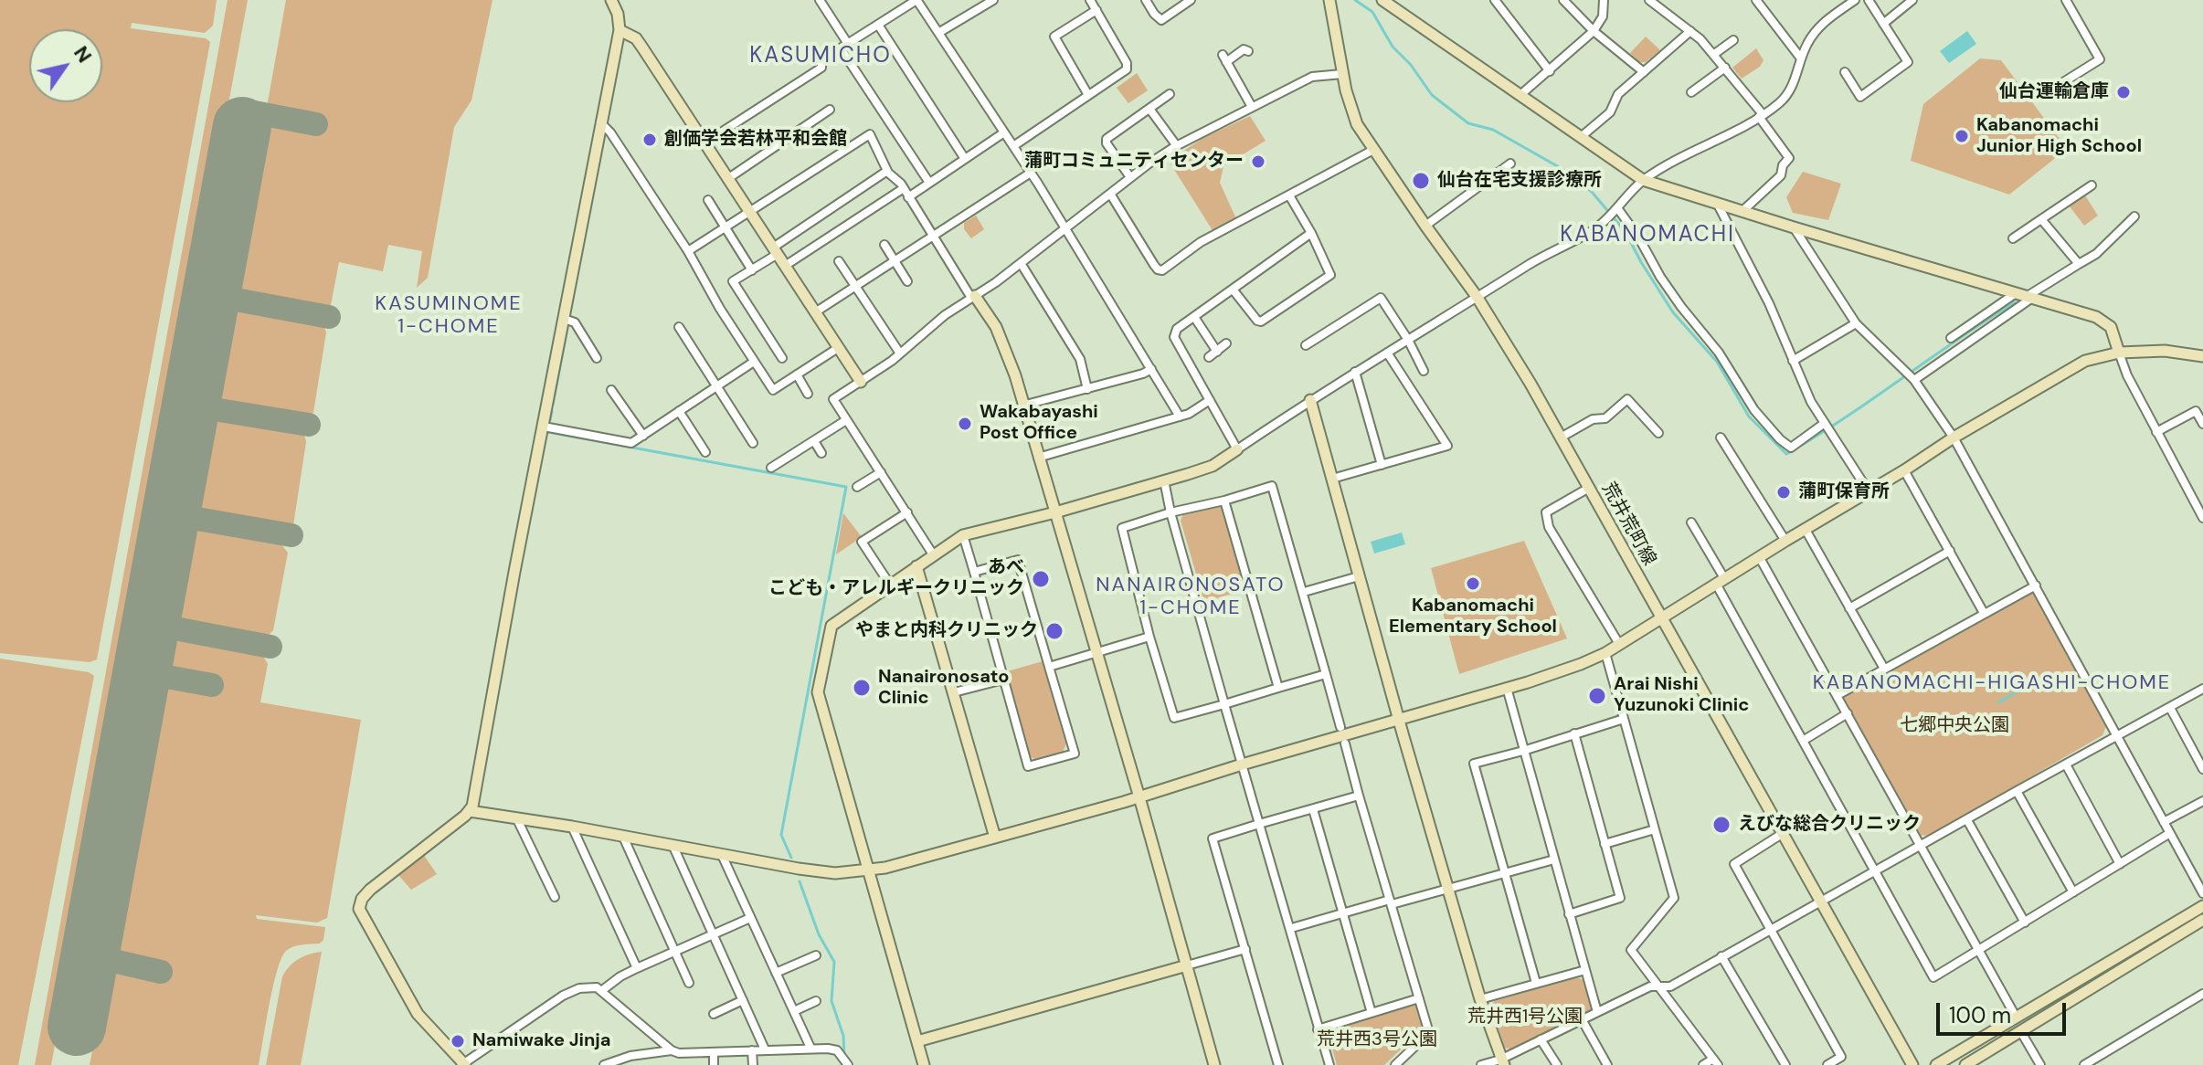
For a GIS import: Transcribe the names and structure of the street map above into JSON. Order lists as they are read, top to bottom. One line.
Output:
{"streets":{"street":["荒井荒町線"]},"districts":["KASUMICHO","KABANOMACHI","KASUMINOME 1-CHOME","NANAIRONOSATO 1-CHOME","KABANOMACHI-HIGASHI-CHOME"],"parks":["七郷中央公園","荒井西1号公園","荒井西3号公園"],"places":["仙台運輸倉庫","Kabanomachi Junior High School","創価学会若林平和会館","蒲町コミュニティセンター","仙台在宅支援診療所","Wakabayashi Post Office","蒲町保育所","あべ こども・アレルギークリニック","Kabanomachi Elementary School","やまと内科クリニック","Nanaironosato Clinic","Arai Nishi Yuzunoki Clinic","えびな総合クリニック","Namiwake Jinja"],"scale_bar":"100 m","north":"top right"}
